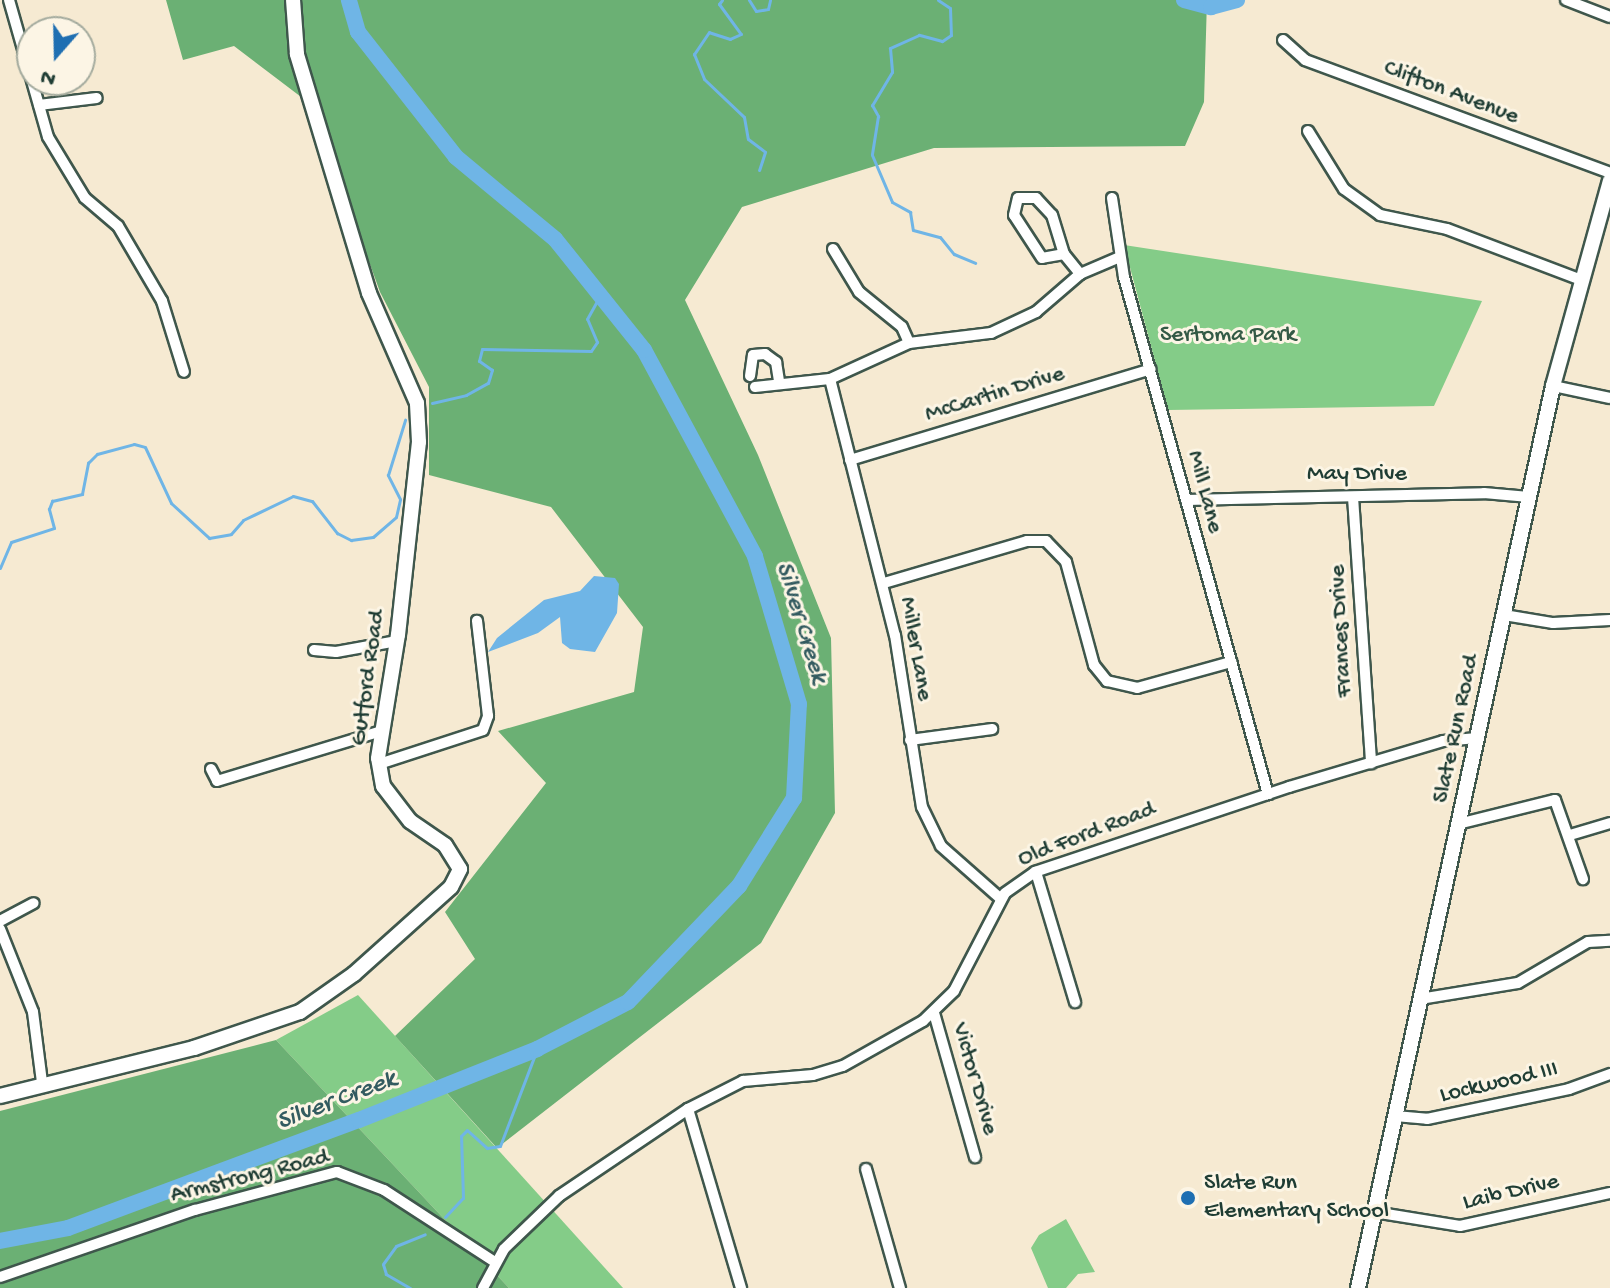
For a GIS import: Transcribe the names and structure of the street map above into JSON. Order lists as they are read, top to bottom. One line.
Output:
{"streets":{"street":["Clifton Avenue","McCartin Drive","May Drive","Mill Lane","Frances Drive","Miller Lane","Gutford Road","Slate Run Road","Old Ford Road","Victor Drive","Lockwood III","Armstrong Road","Laib Drive"]},"crossings":[["McCartin Drive","Mill Lane"],["McCartin Drive","Miller Lane"],["May Drive","Mill Lane"],["May Drive","Frances Drive"],["May Drive","Slate Run Road"],["Mill Lane","Old Ford Road"],["Frances Drive","Old Ford Road"],["Miller Lane","Old Ford Road"],["Slate Run Road","Old Ford Road"],["Slate Run Road","Lockwood III"],["Slate Run Road","Laib Drive"],["Old Ford Road","Victor Drive"],["Old Ford Road","Armstrong Road"]],"water":["Silver Creek"],"parks":["Sertoma Park"],"places":["Slate Run Elementary School"],"north":"bottom"}
